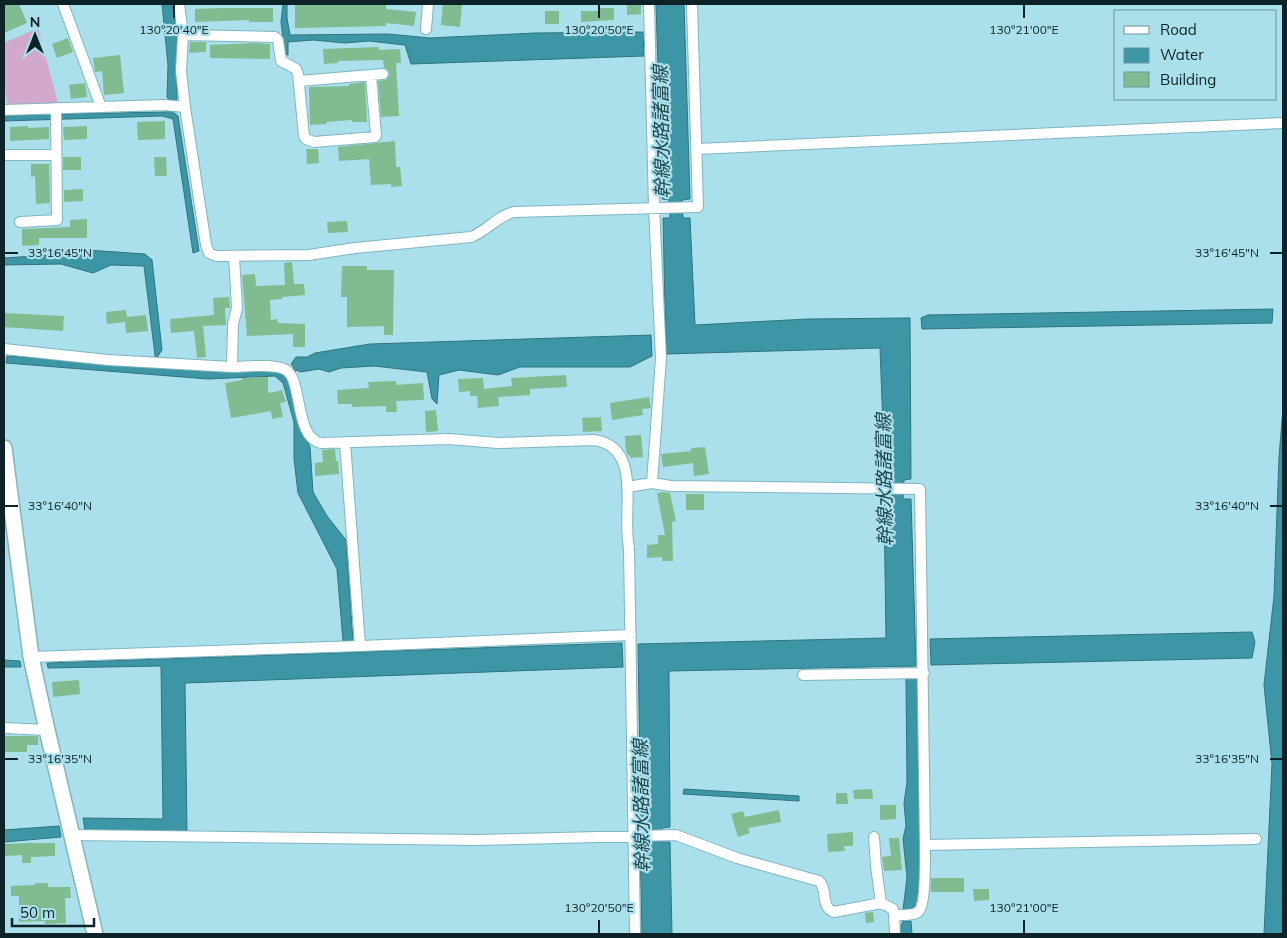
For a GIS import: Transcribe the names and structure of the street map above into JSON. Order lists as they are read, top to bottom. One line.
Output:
{"water":["幹線水路諸富線"],"legend":["Road","Water","Building"],"scale_bar":"50 m","north":"top","coordinates":["130°20'40\"E","130°20'50\"E","130°21'00\"E","33°16'45\"N","33°16'40\"N","33°16'35\"N"]}
